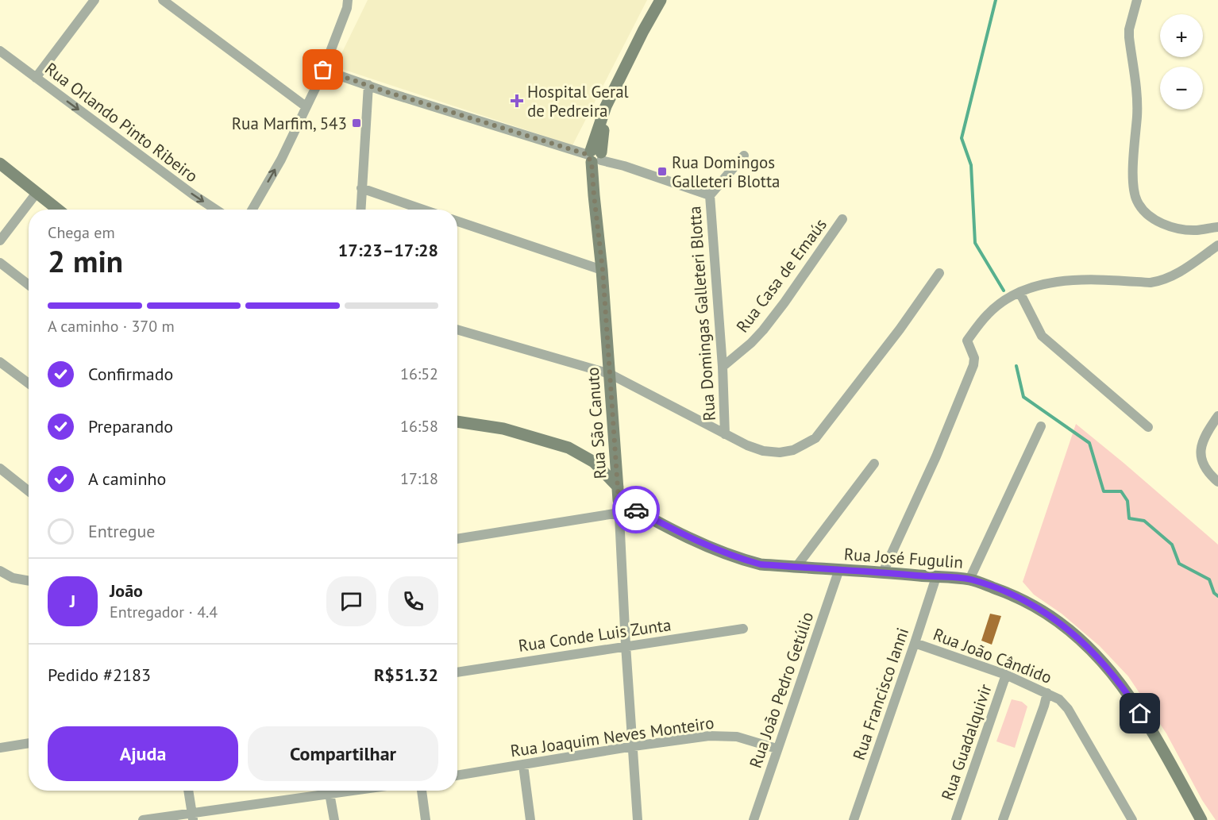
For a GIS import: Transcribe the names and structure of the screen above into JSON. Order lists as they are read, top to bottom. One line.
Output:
{"streets":{"street":["Rua Orlando Pinto Ribeiro","Rua Casa de Emaús","Rua Domingas Galleteri Blotta","Rua São Canuto","Rua José Fugulin","Rua Conde Luis Zunta","Rua João Cândido","Rua João Pedro Getúlio","Rua Francisco Ianni","Rua Joaquim Neves Monteiro","Rua Guadalquivir"]},"crossings":[["Rua Casa de Emaús","Rua Domingas Galleteri Blotta"],["Rua Domingas Galleteri Blotta","Rua São Canuto"],["Rua São Canuto","Rua José Fugulin"],["Rua São Canuto","Rua Conde Luis Zunta"],["Rua São Canuto","Rua Joaquim Neves Monteiro"],["Rua José Fugulin","Rua João Pedro Getúlio"],["Rua José Fugulin","Rua Francisco Ianni"],["Rua João Cândido","Rua Francisco Ianni"],["Rua João Cândido","Rua Guadalquivir"],["Rua João Pedro Getúlio","Rua Joaquim Neves Monteiro"]],"one_way":["Rua Orlando Pinto Ribeiro"],"places":{"health":["Hospital Geral de Pedreira"],"transit":["Rua Marfim, 543","Rua Domingos Galleteri Blotta"]},"page":{"map_buttons":["+","−"],"heading":["2 min","Chega em","17:23–17:28"],"panel":["João","Entregador · 4.4","Pedido #2183","R$51.32"],"bar":"A caminho · 370 m","list":[["Confirmado","16:52"],["Preparando","16:58"],["A caminho","17:18"],"Entregue"],"round":"J","buttons":["Ajuda","Compartilhar"]}}
